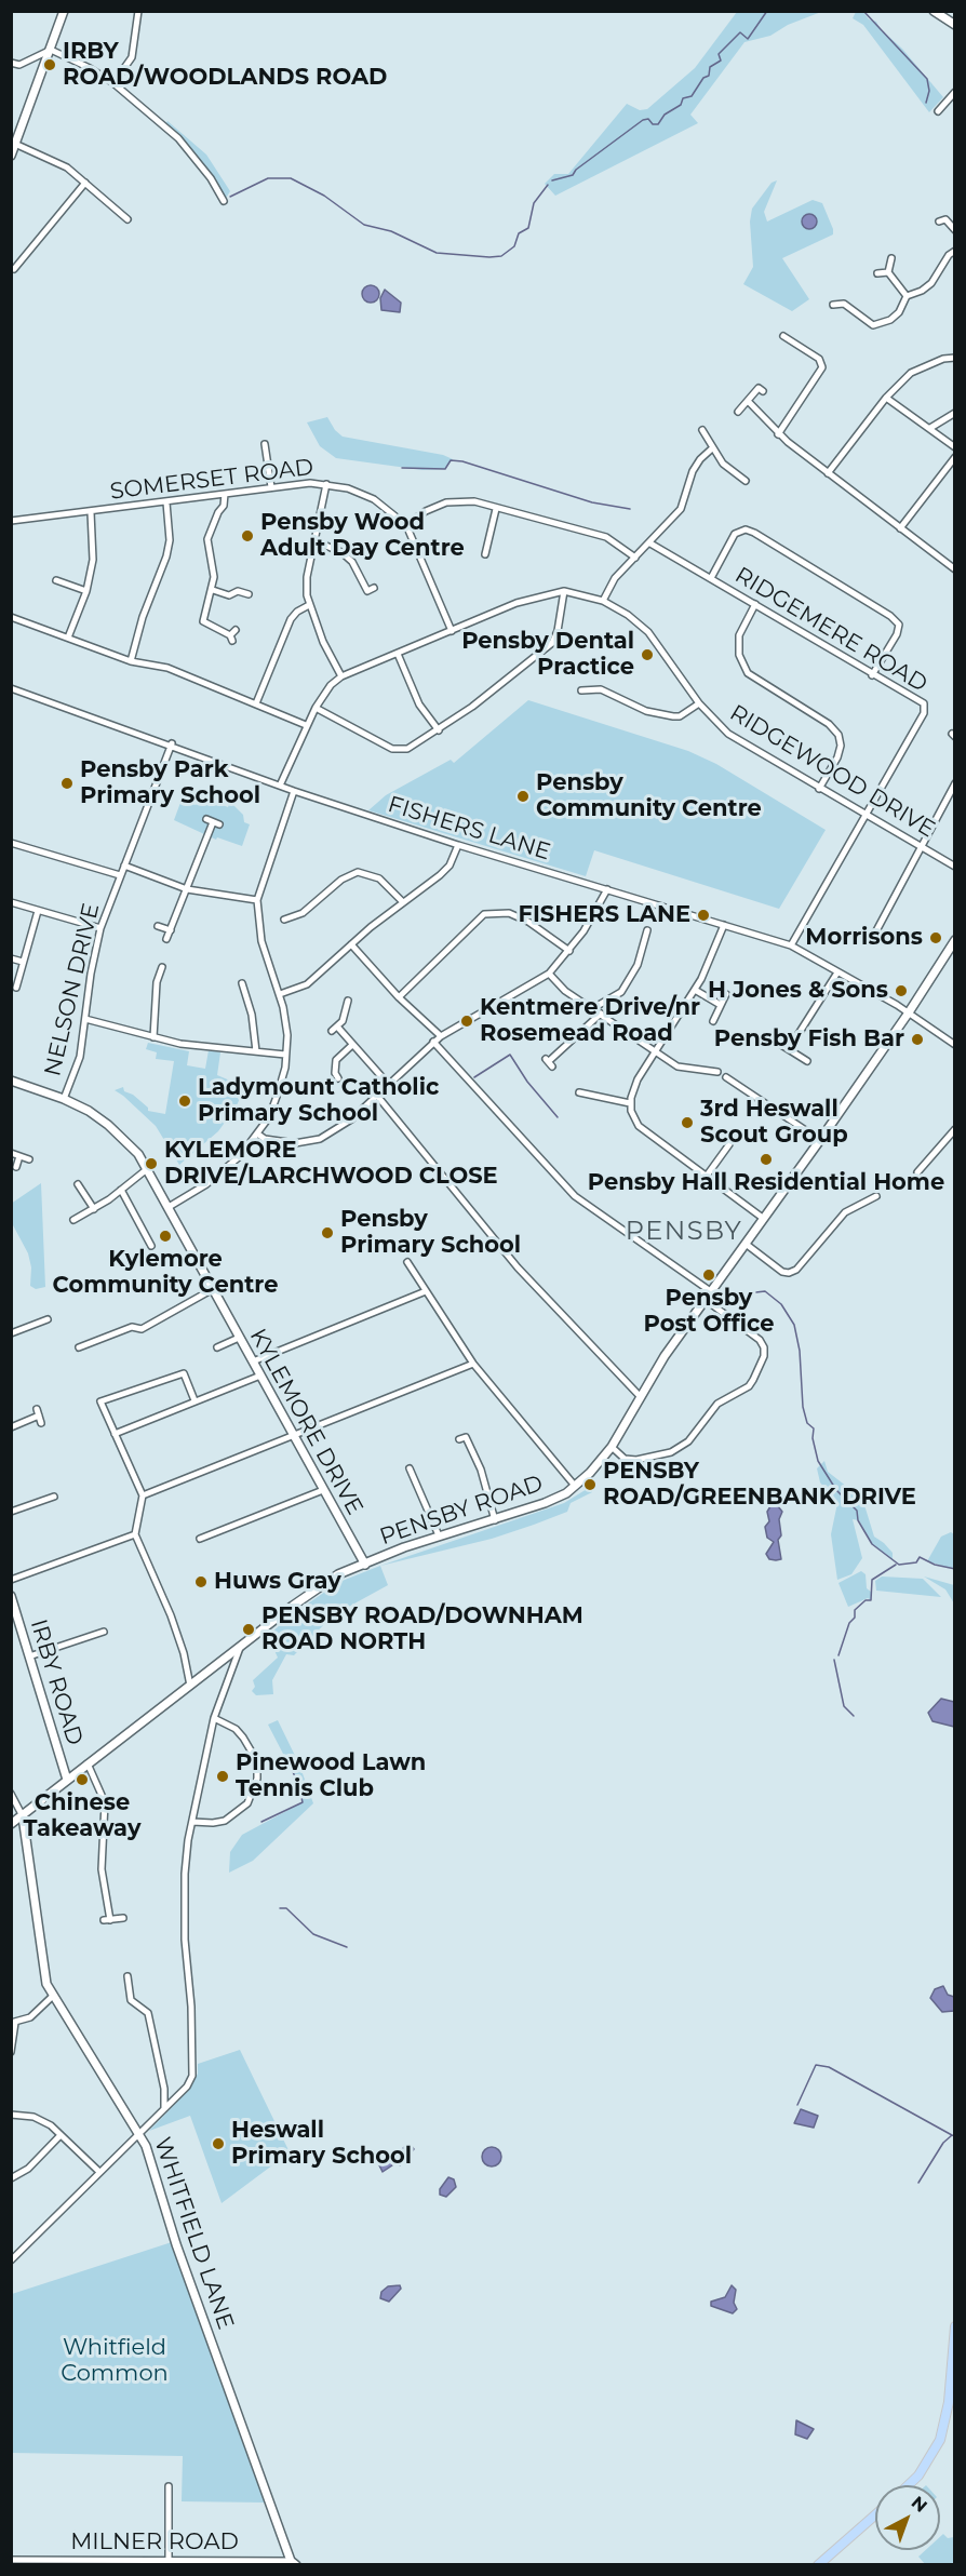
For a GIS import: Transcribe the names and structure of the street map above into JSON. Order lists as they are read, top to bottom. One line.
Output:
{"streets":{"street":["SOMERSET ROAD","RIDGEMERE ROAD","RIDGEWOOD DRIVE","FISHERS LANE","NELSON DRIVE","KYLEMORE DRIVE","PENSBY ROAD","IRBY ROAD","WHITFIELD LANE","MILNER ROAD"]},"crossings":[["SOMERSET ROAD","RIDGEWOOD DRIVE"],["RIDGEMERE ROAD","RIDGEWOOD DRIVE"],["RIDGEMERE ROAD","FISHERS LANE"],["RIDGEWOOD DRIVE","FISHERS LANE"],["FISHERS LANE","NELSON DRIVE"],["FISHERS LANE","PENSBY ROAD"],["NELSON DRIVE","KYLEMORE DRIVE"],["KYLEMORE DRIVE","PENSBY ROAD"],["PENSBY ROAD","IRBY ROAD"],["PENSBY ROAD","WHITFIELD LANE"],["WHITFIELD LANE","MILNER ROAD"]],"districts":["PENSBY"],"parks":["Whitfield Common"],"places":["IRBY ROAD/WOODLANDS ROAD","Pensby Wood Adult Day Centre","Pensby Dental Practice","Pensby Park Primary School","Pensby Community Centre","FISHERS LANE","Morrisons","H Jones & Sons","Kentmere Drive/nr Rosemead Road","Pensby Fish Bar","Ladymount Catholic Primary School","3rd Heswall Scout Group","Pensby Hall Residential Home","KYLEMORE DRIVE/LARCHWOOD CLOSE","Pensby Primary School","Kylemore Community Centre","Pensby Post Office","PENSBY ROAD/GREENBANK DRIVE","Huws Gray","PENSBY ROAD/DOWNHAM ROAD NORTH","Pinewood Lawn Tennis Club","Chinese Takeaway","Heswall Primary School"],"north":"top right"}
